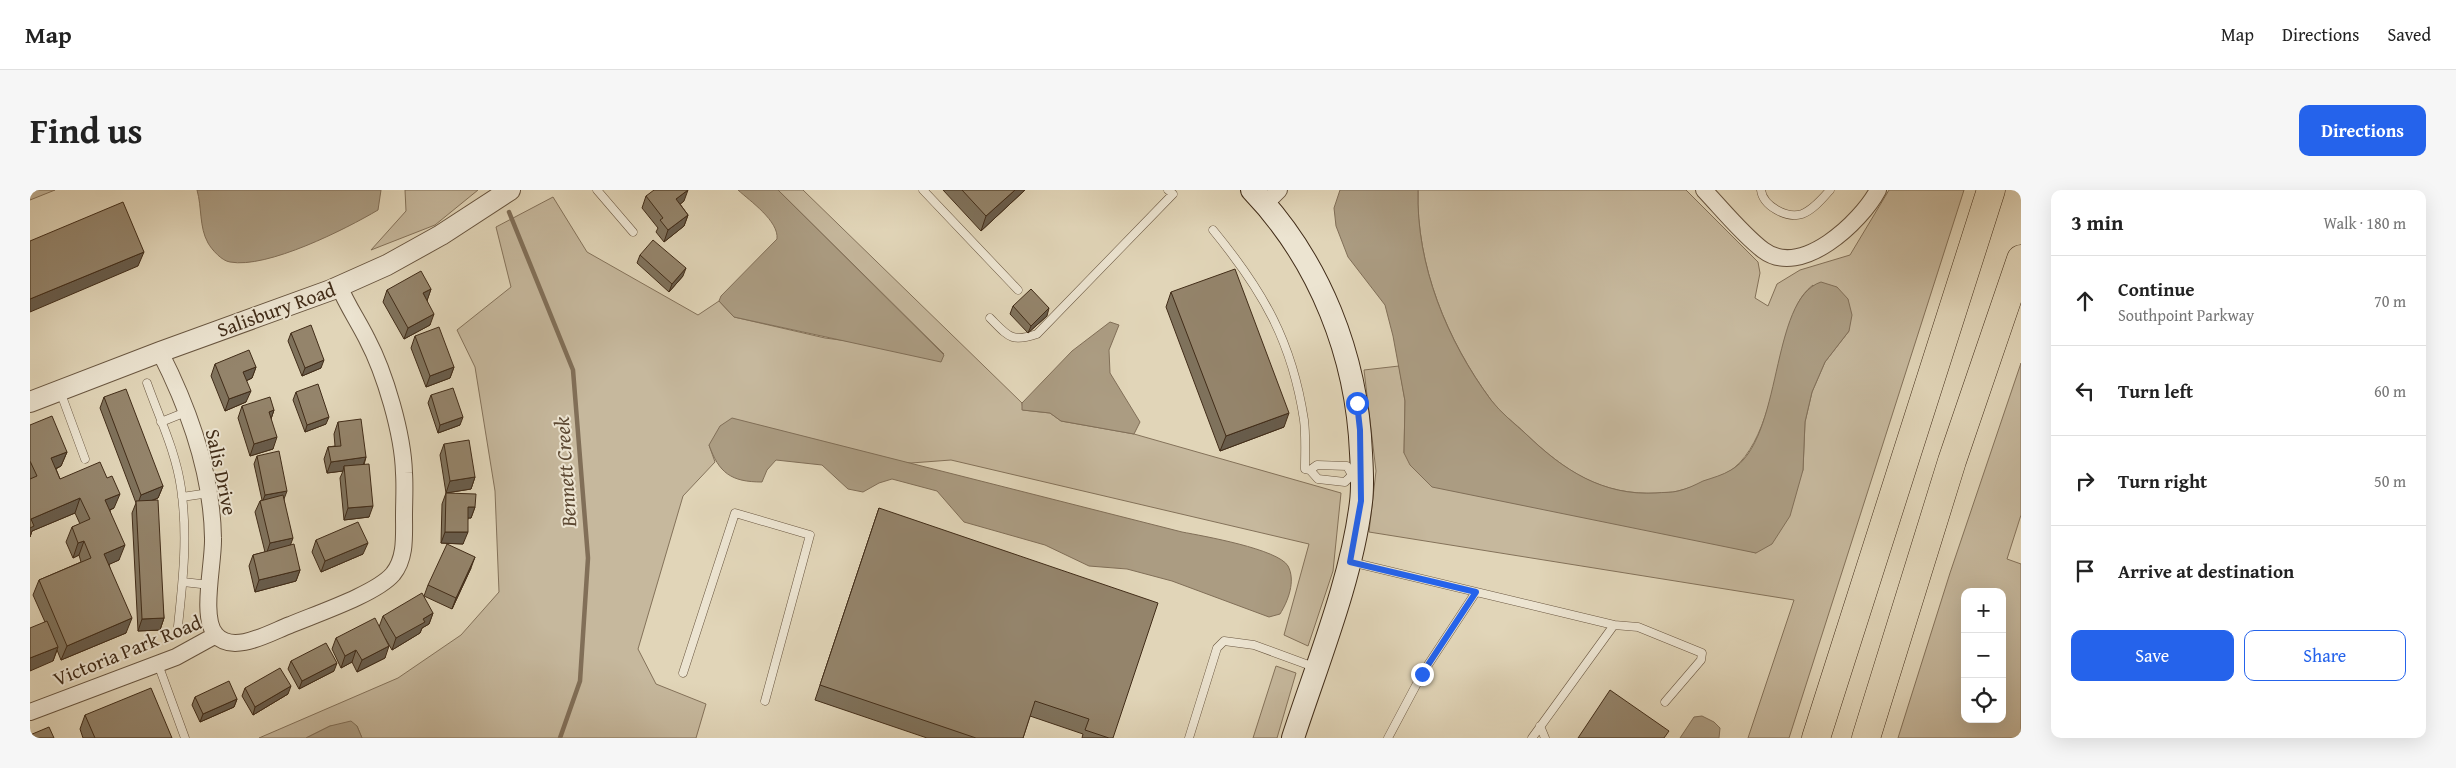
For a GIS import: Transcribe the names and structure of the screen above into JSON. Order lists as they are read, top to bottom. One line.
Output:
{"streets":{"street":["Salisbury Road","Salis Drive","Victoria Park Road"]},"crossings":[["Salisbury Road","Salis Drive"],["Salisbury Road","Victoria Park Road"],["Salis Drive","Victoria Park Road"]],"water":["Bennett Creek"],"page":{"header":"Map","nav":["Map","Directions","Saved"],"title":"Find us","buttons":["Directions",["Save","Share"]],"heading":["3 min","Walk · 180 m"],"list":[["Continue","Southpoint Parkway","70 m"],["Turn left","60 m"],["Turn right","50 m"],"Arrive at destination"],"map_buttons":["+","−"]}}
